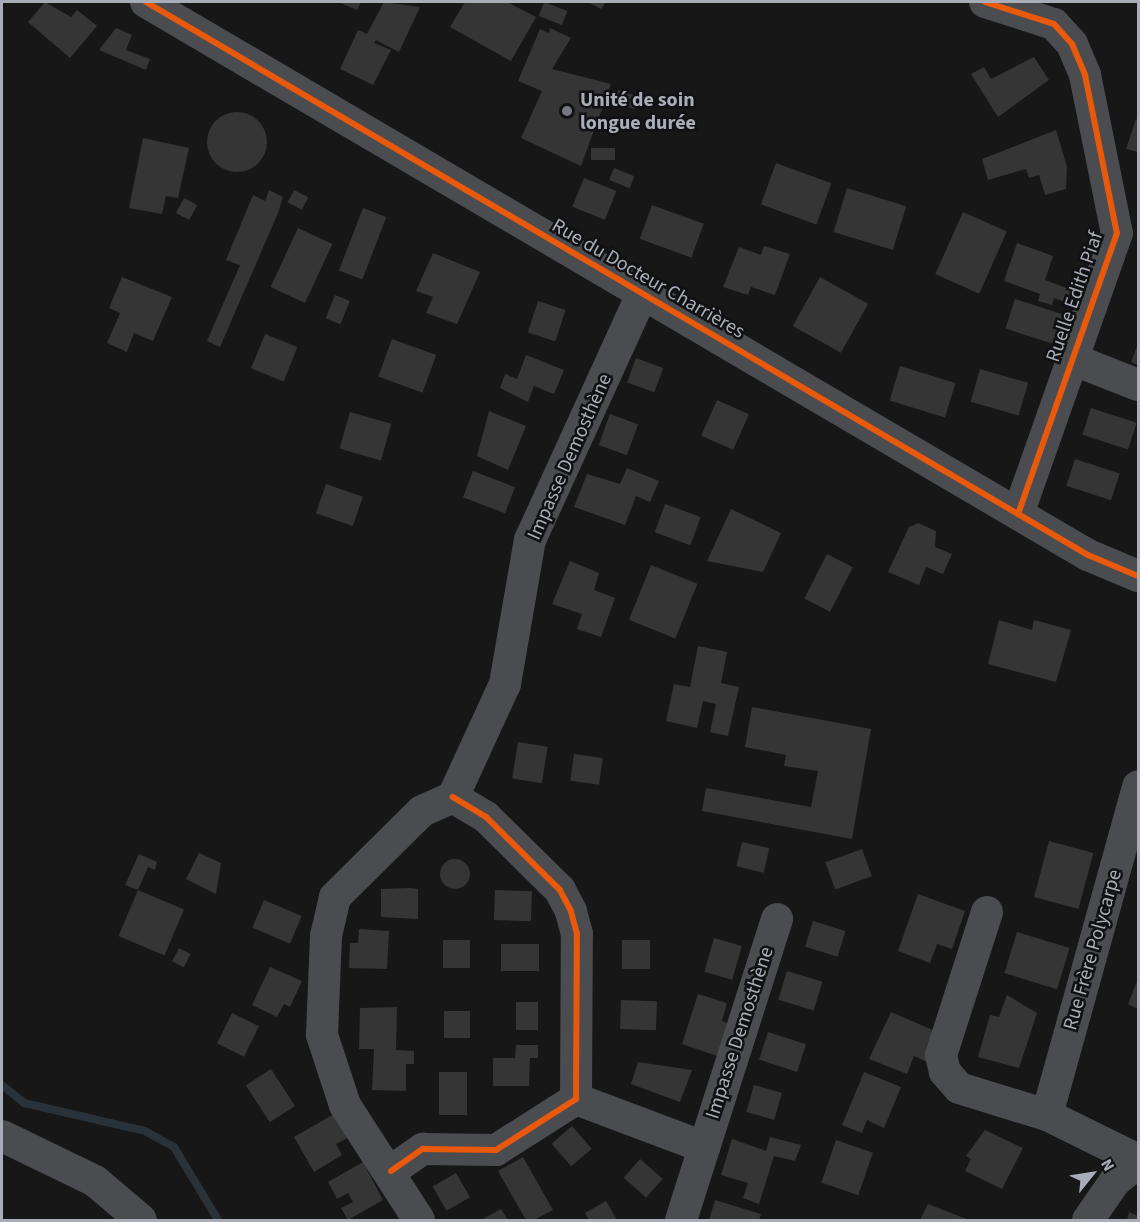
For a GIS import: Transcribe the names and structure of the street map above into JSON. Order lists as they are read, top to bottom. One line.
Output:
{"streets":{"street":["Rue du Docteur Charrières","Ruelle Edith Piaf","Impasse Demosthène","Rue Frère Polycarpe"]},"crossings":[["Rue du Docteur Charrières","Ruelle Edith Piaf"],["Rue du Docteur Charrières","Impasse Demosthène"]],"places":["Unité de soin longue durée"],"north":"top right"}
